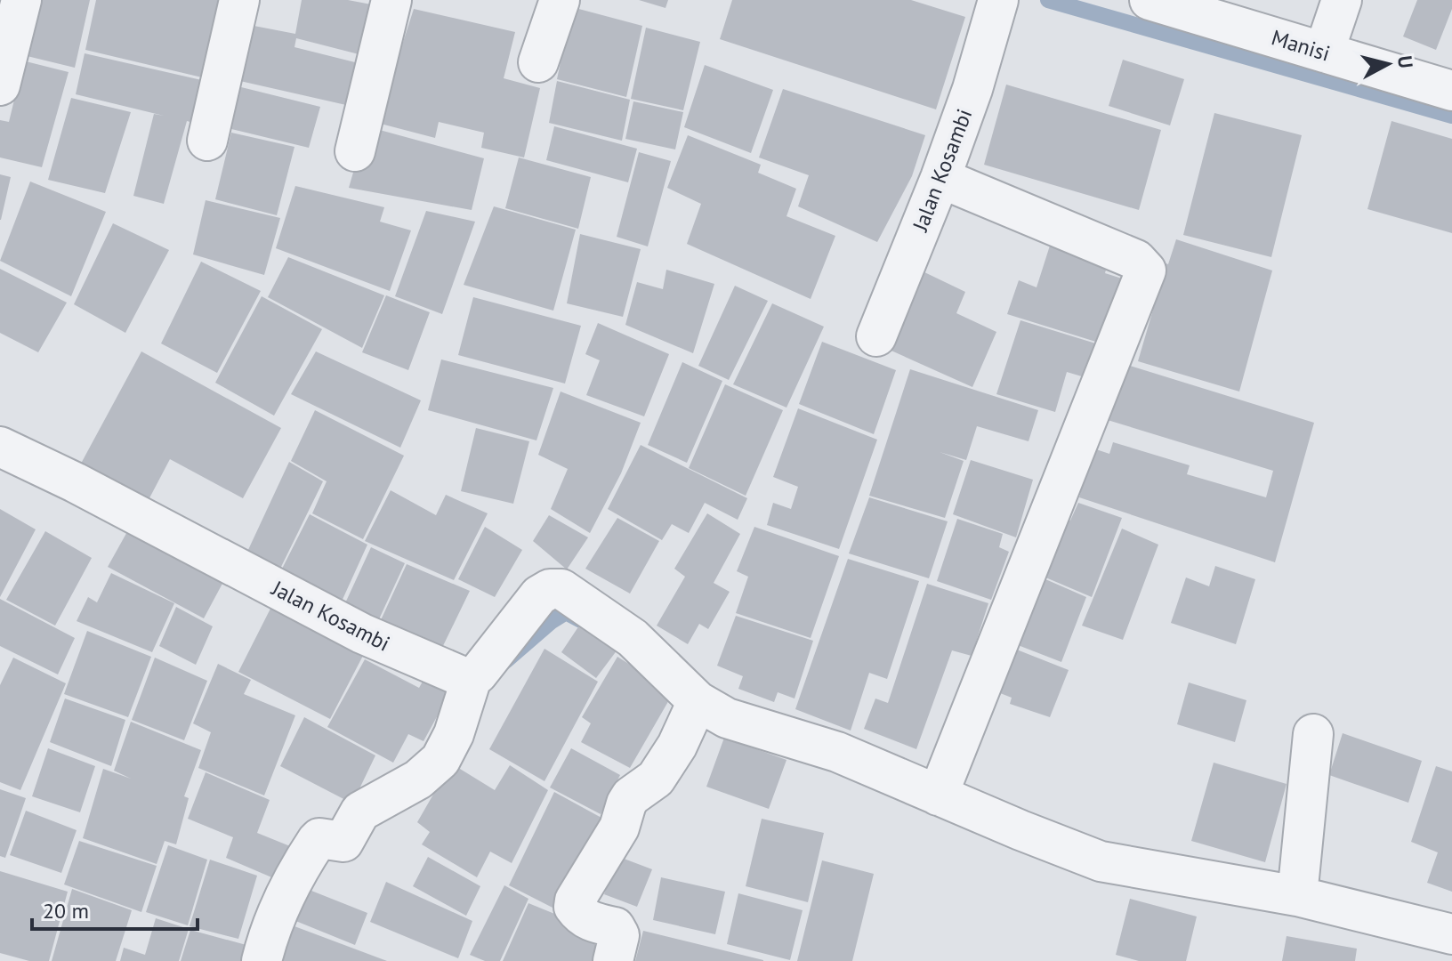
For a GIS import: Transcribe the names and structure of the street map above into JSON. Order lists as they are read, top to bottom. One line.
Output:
{"streets":{"street":["Manisi","Jalan Kosambi"]},"scale_bar":"20 m","north":"right"}
